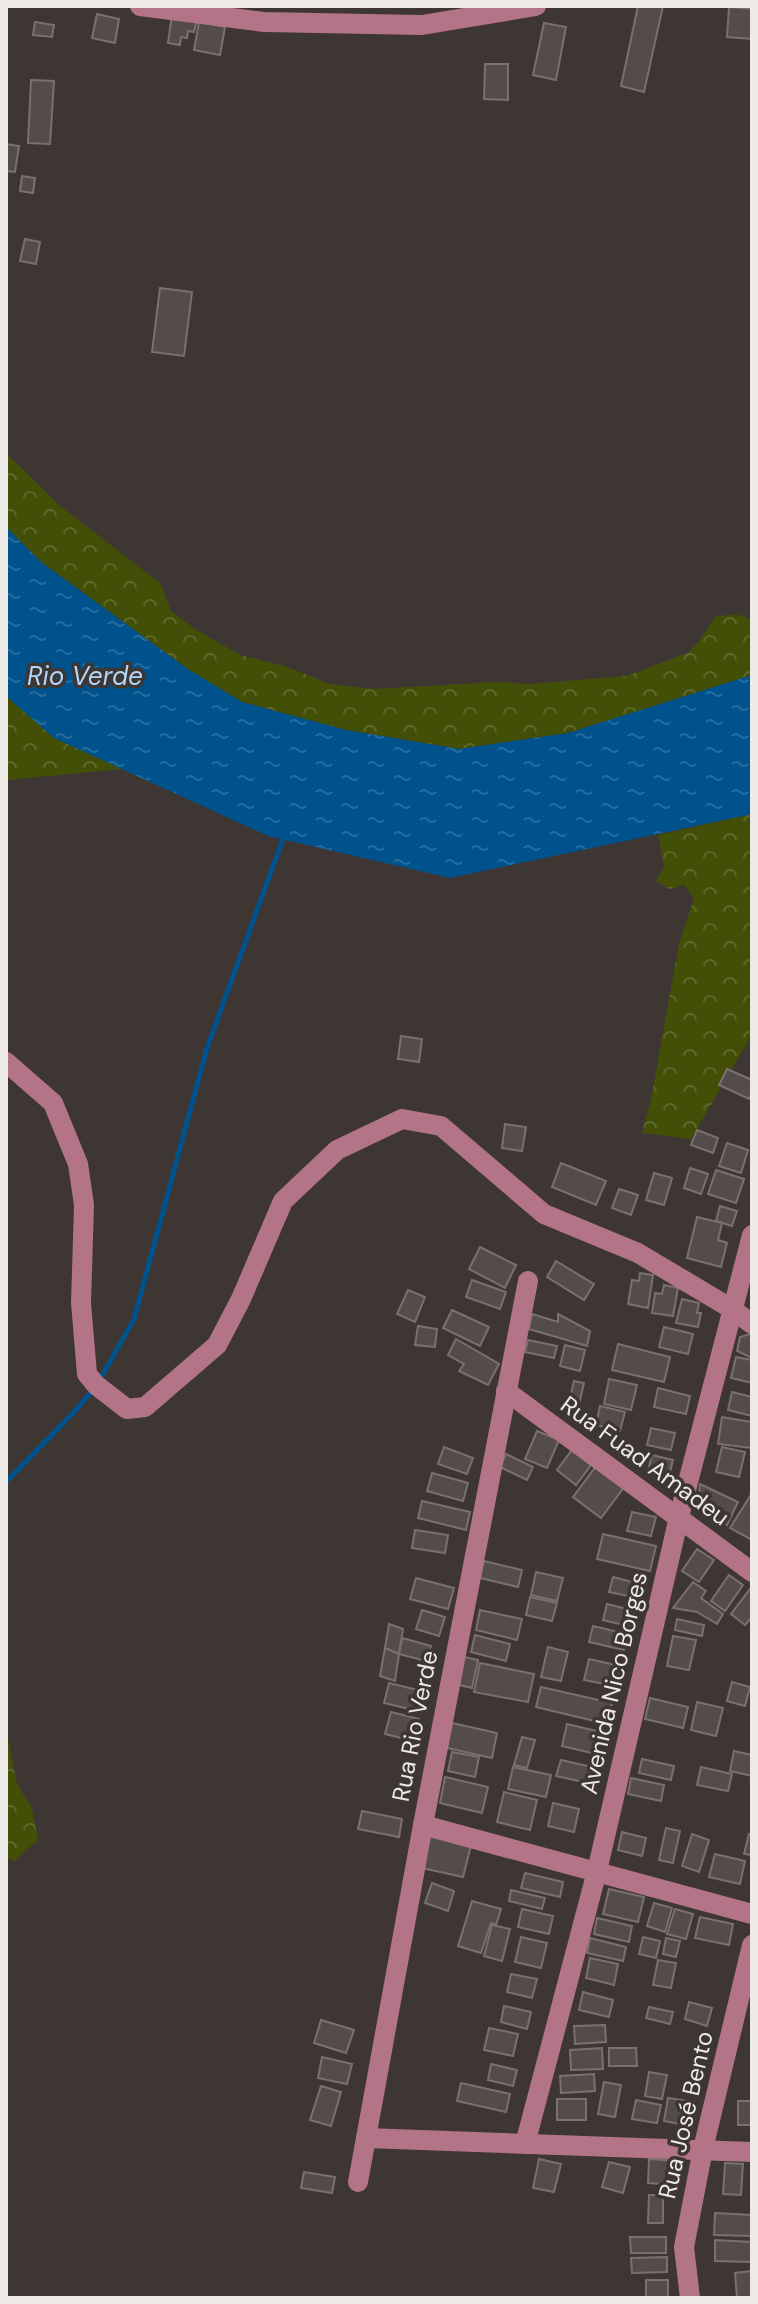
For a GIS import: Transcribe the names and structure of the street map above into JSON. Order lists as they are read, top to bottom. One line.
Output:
{"streets":{"street":["Rua Fuad Amadeu","Avenida Nico Borges","Rua Rio Verde","Rua José Bento"]},"crossings":[["Rua Fuad Amadeu","Avenida Nico Borges"],["Rua Fuad Amadeu","Rua Rio Verde"]],"water":["Rio Verde"]}
